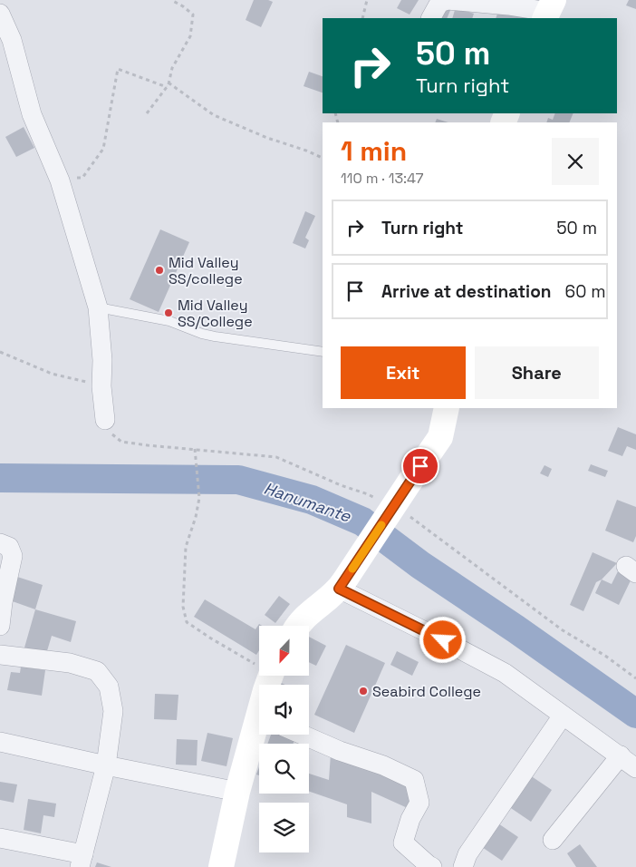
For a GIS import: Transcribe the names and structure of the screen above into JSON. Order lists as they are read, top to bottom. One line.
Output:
{"water":["Hanumante"],"places":["Mid Valley SS/college","Mid Valley SS/College","Seabird College"],"north":"bottom","page":{"turn":["50 m","Turn right"],"heading":["1 min","110 m · 13:47"],"list":[{"name":"Turn right","value":"50 m"},{"name":"Arrive at destination","value":"60 m"}],"buttons":["Exit","Share"]}}
